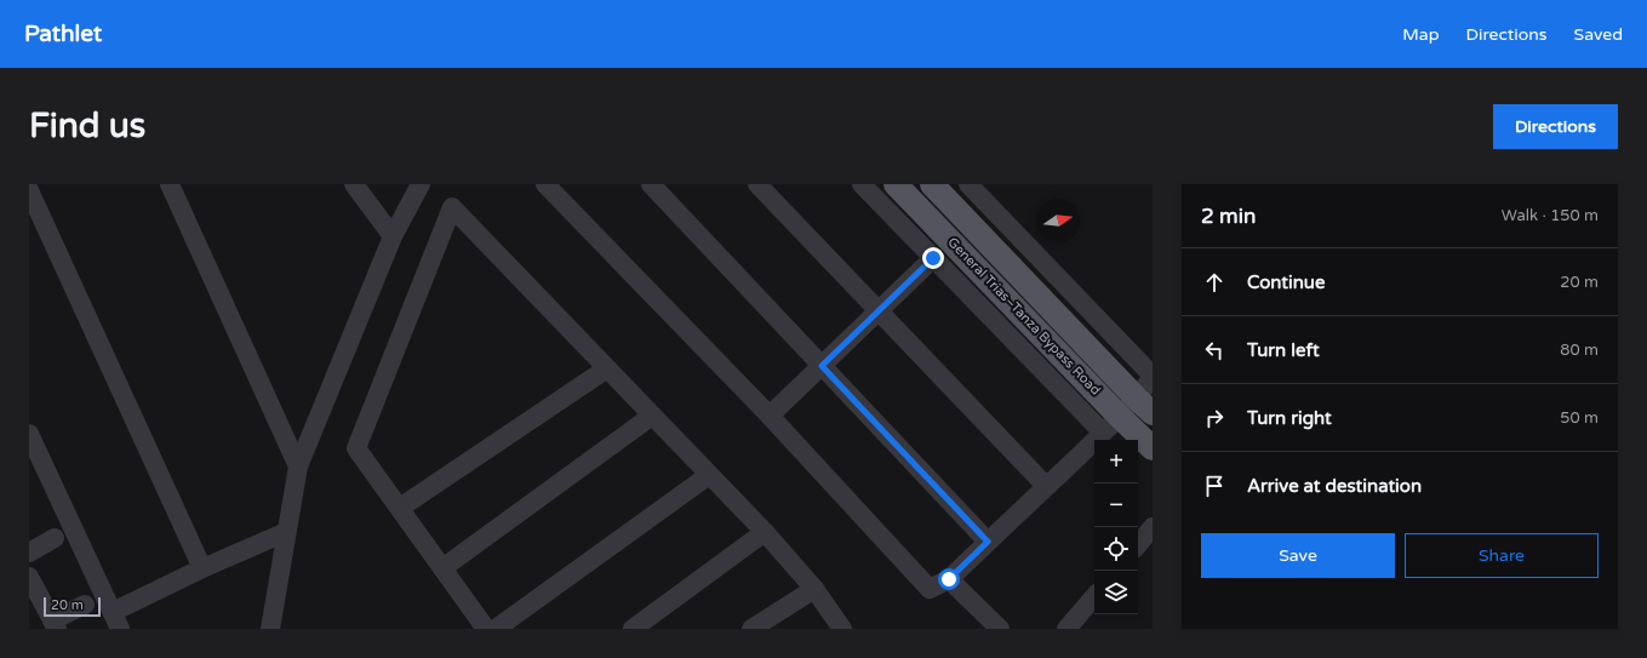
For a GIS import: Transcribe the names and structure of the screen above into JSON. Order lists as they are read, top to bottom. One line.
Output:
{"streets":{"main road":["General Trias–Tanza Bypass Road"]},"scale_bar":"20 m","north":"right","page":{"header":"Pathlet","nav":["Map","Directions","Saved"],"buttons":["Directions",["Save","Share"]],"title":"Find us","heading":["2 min","Walk · 150 m"],"list":[["Continue","20 m"],["Turn left","80 m"],["Turn right","50 m"],"Arrive at destination"],"map_buttons":["+","−"],"scale":"20 m"}}
